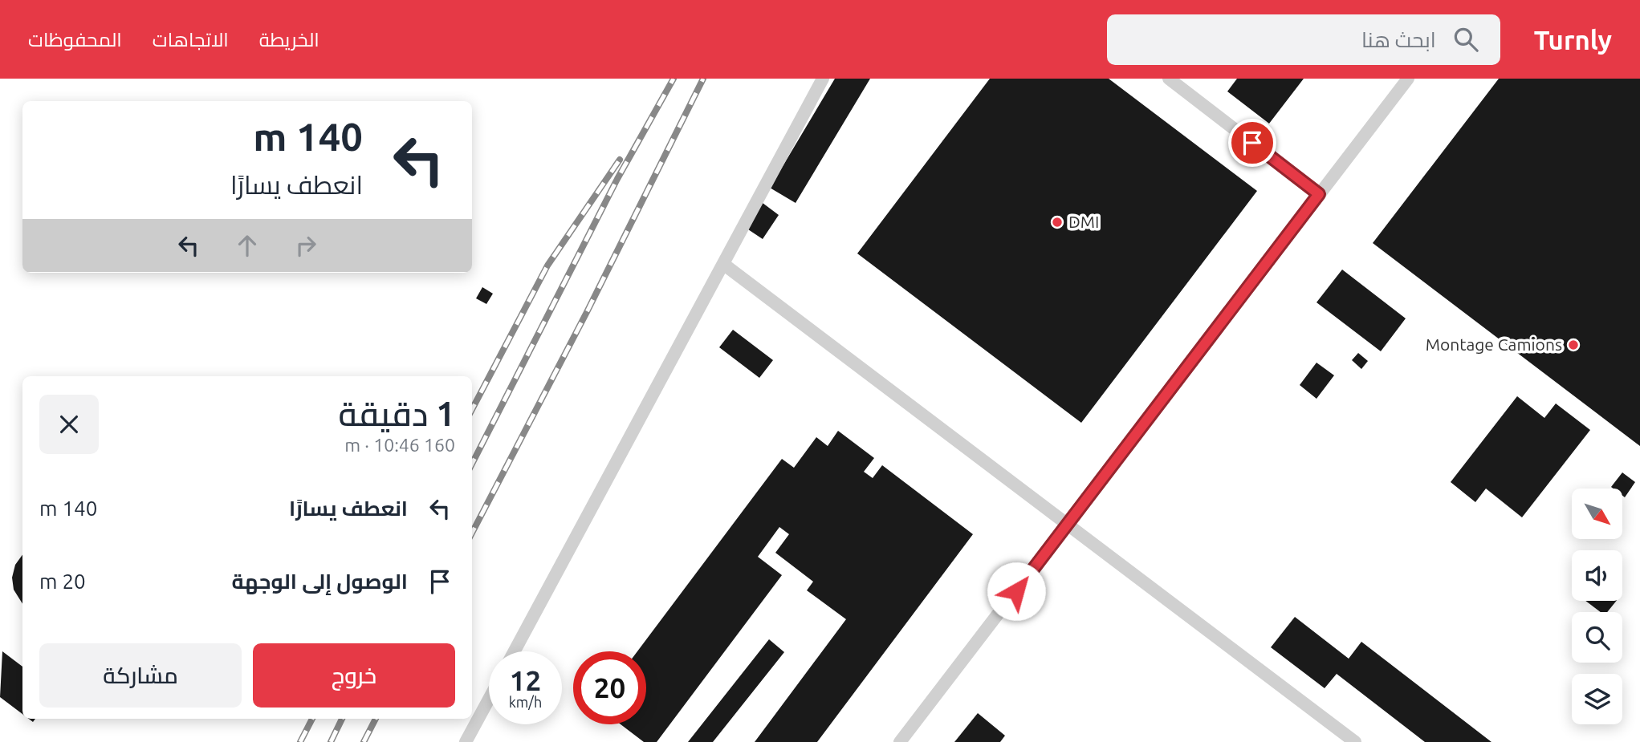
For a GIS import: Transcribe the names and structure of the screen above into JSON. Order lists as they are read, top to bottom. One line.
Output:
{"places":["DMI","Montage Camions"],"north":"bottom right","page":{"header":"Turnly","search":"ابحث هنا","nav":["الخريطة","الاتجاهات","المحفوظات"],"turn":["140 m","انعطف يسارًا"],"heading":["1 دقيقة","160 m · 10:46"],"list":[{"name":"انعطف يسارًا","value":"140 m"},{"name":"الوصول إلى الوجهة","value":"20 m"}],"buttons":["خروج","مشاركة"],"speed":"12 km/h","limit":"20"}}
